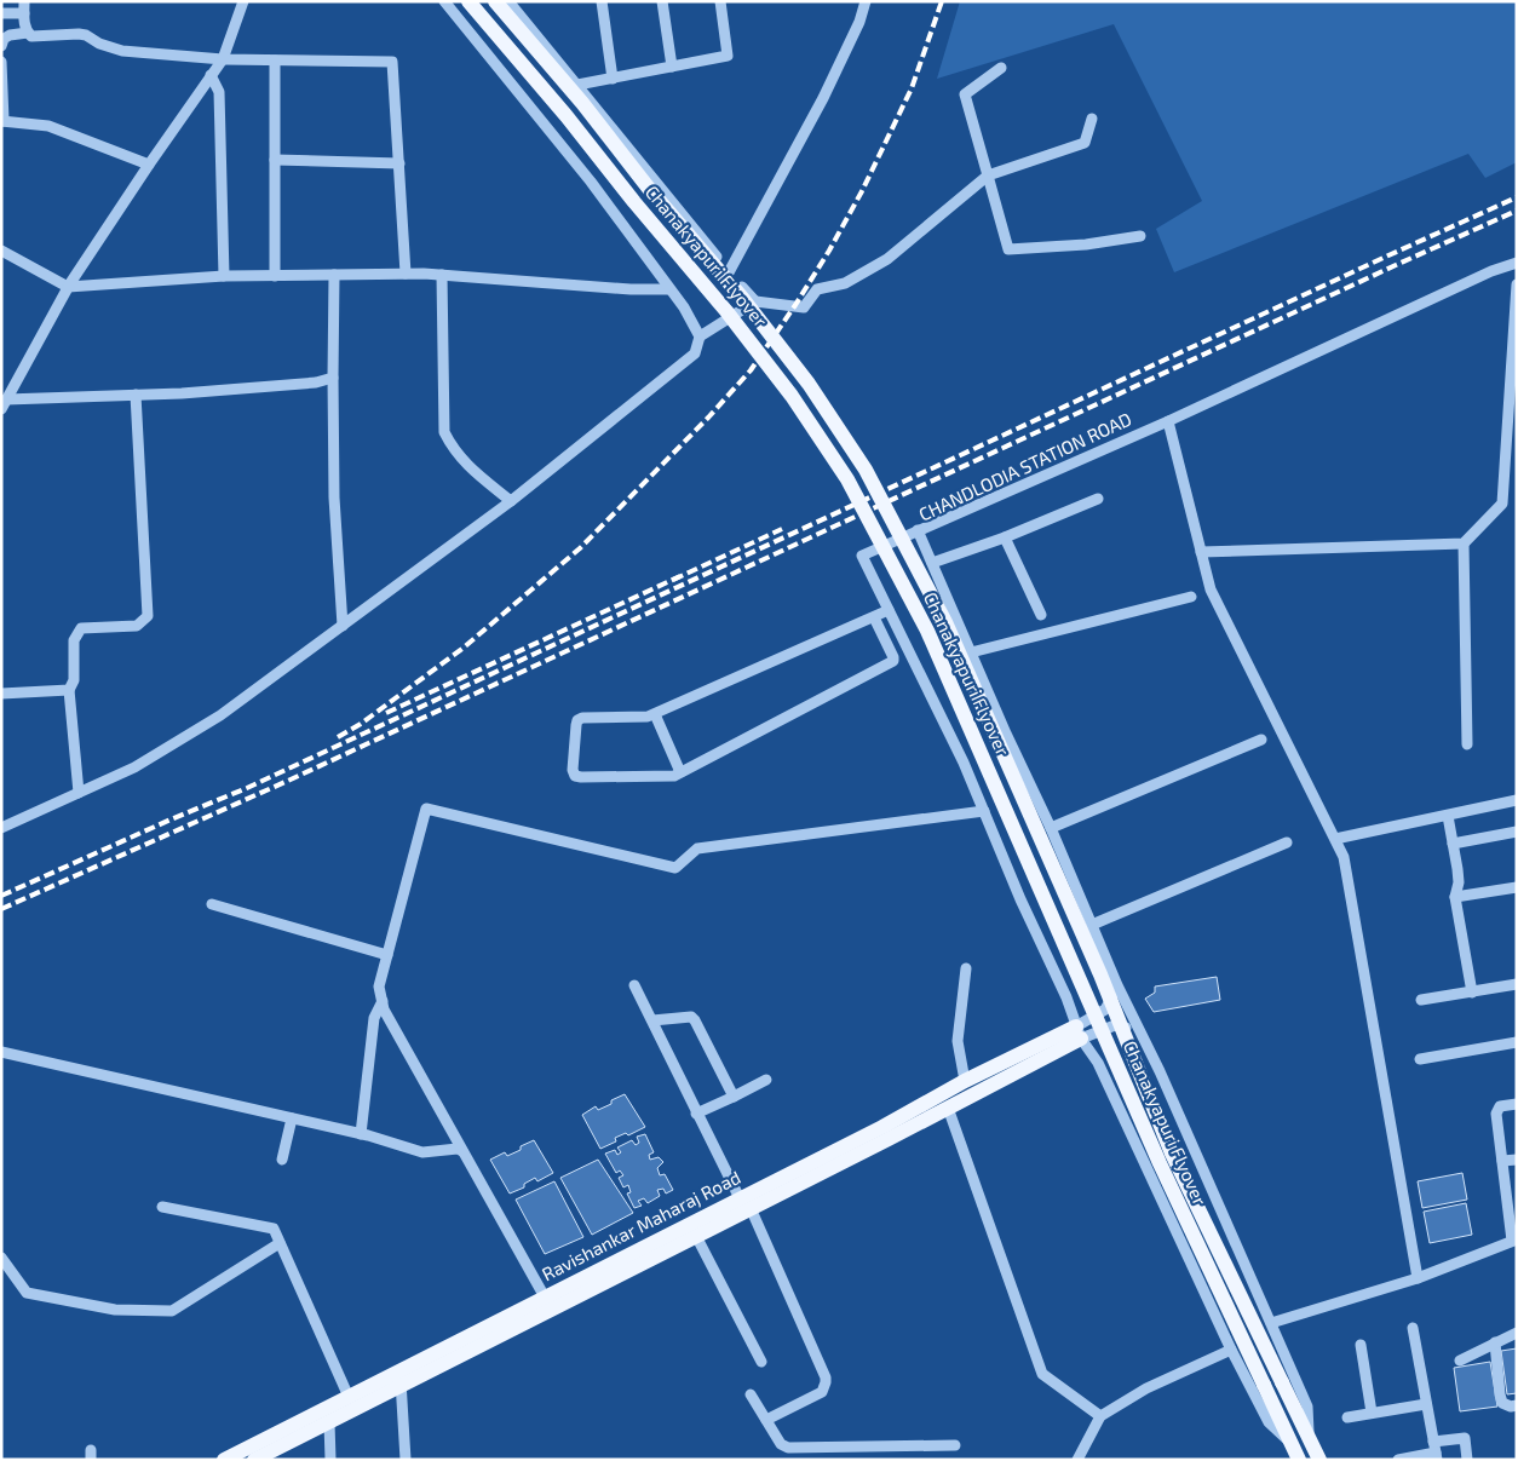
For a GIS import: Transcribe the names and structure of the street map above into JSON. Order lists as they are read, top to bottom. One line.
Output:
{"streets":{"main road":["Chanakyapuri Flyover","Ravishankar Maharaj Road"],"street":["CHANDLODIA STATION ROAD"]},"crossings":[["Chanakyapuri Flyover","CHANDLODIA STATION ROAD"]]}
